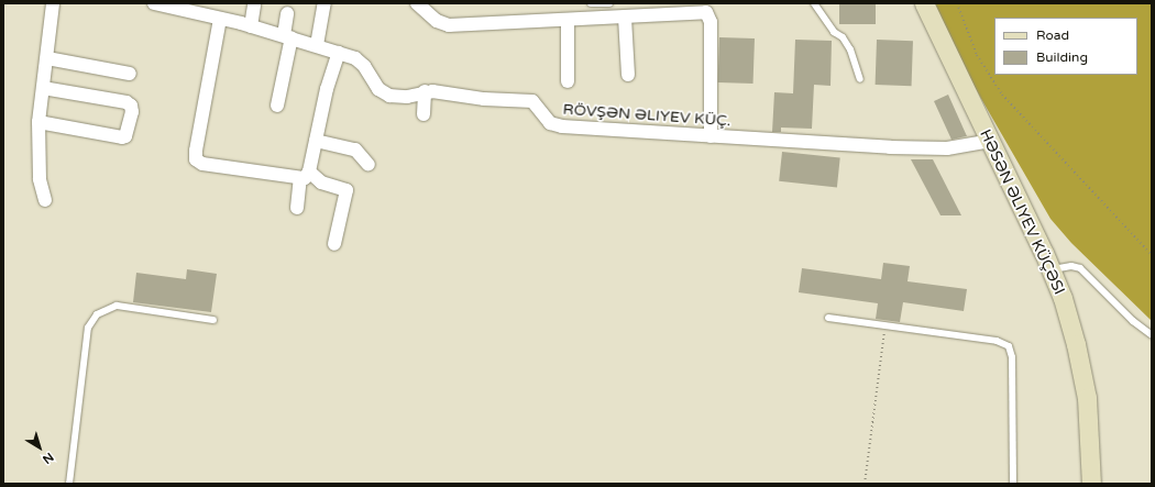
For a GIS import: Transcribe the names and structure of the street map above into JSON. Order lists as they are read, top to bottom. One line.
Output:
{"streets":{"main road":["HƏSƏN ƏLIYEV KÜÇƏSI"],"street":["RÖVŞƏN ƏLIYEV KÜÇ."]},"crossings":[["RÖVŞƏN ƏLIYEV KÜÇ.","HƏSƏN ƏLIYEV KÜÇƏSI"]],"legend":["Road","Building"],"north":"bottom right"}
